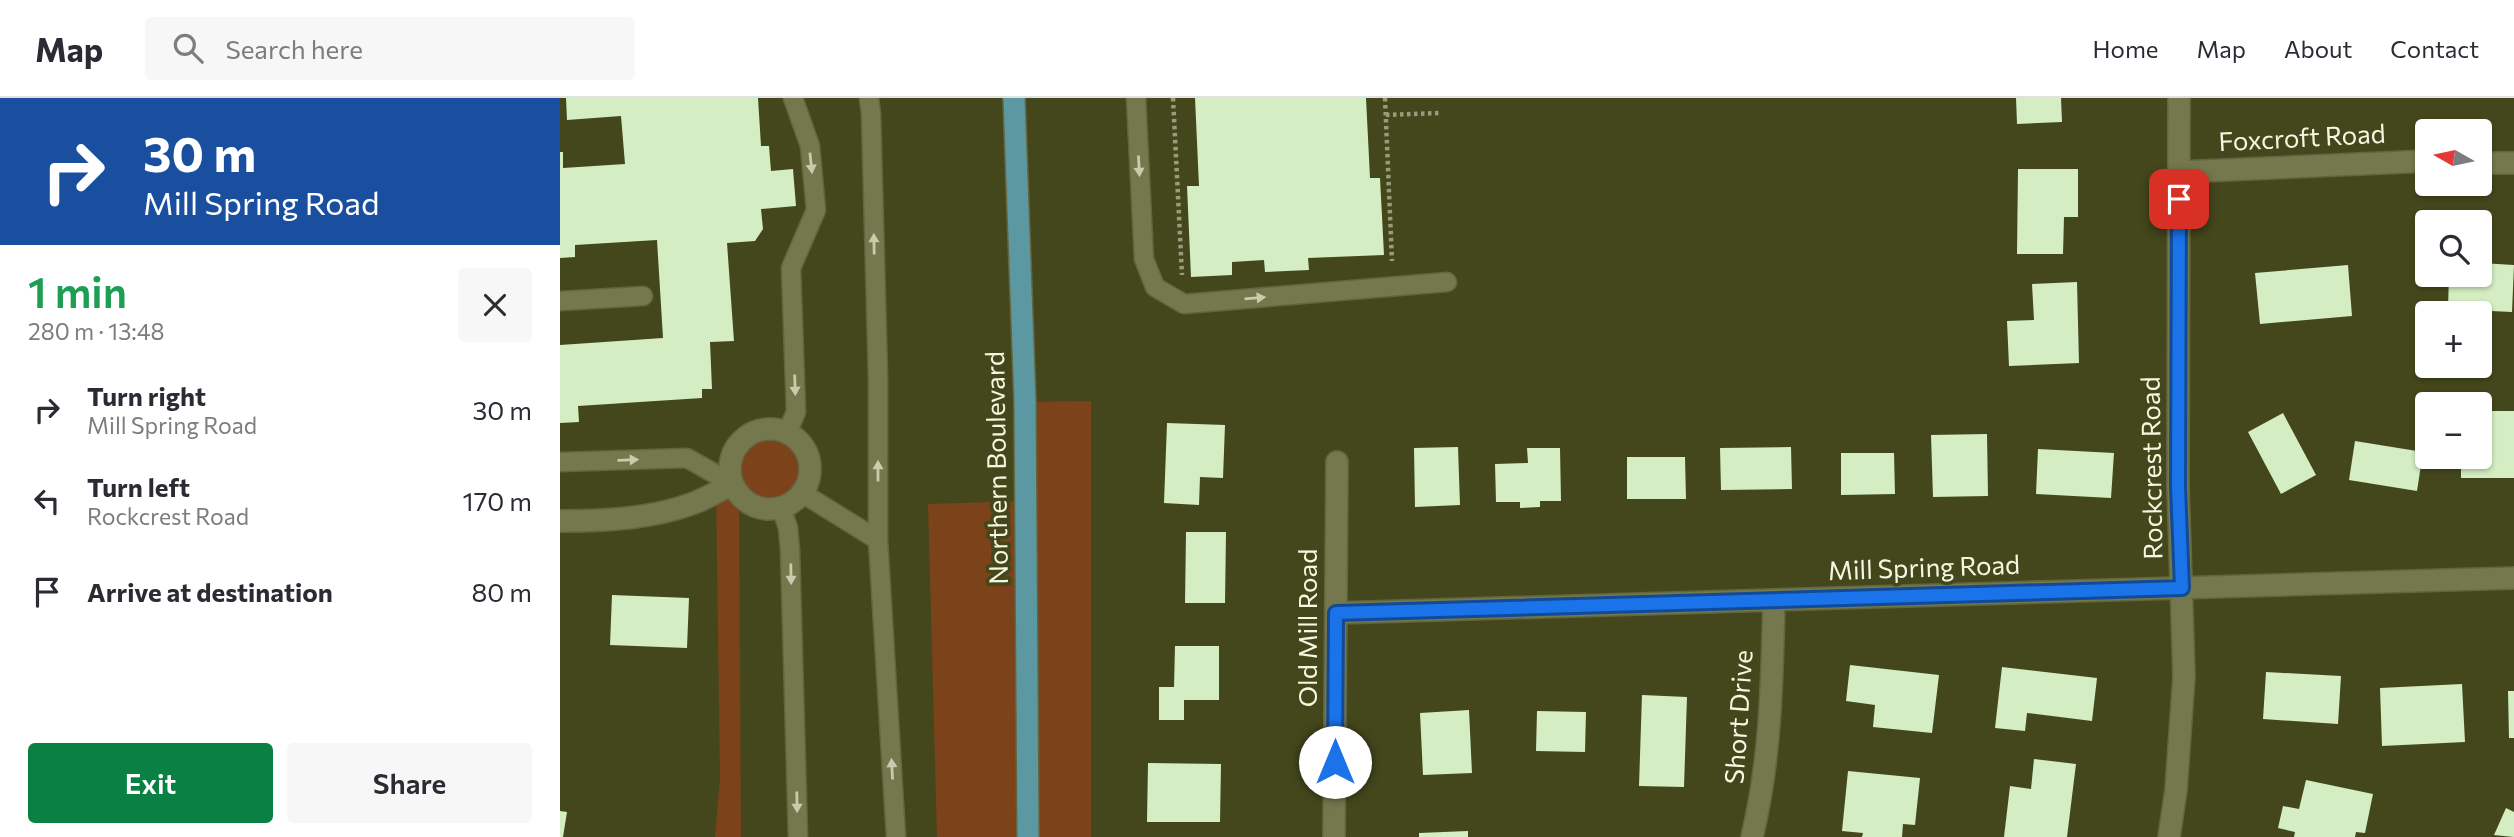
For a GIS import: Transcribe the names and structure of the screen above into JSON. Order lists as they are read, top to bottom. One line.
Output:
{"streets":{"main road":["Northern Boulevard"],"street":["Foxcroft Road","Rockcrest Road","Mill Spring Road","Old Mill Road","Short Drive"]},"crossings":[["Foxcroft Road","Rockcrest Road"],["Rockcrest Road","Mill Spring Road"],["Mill Spring Road","Old Mill Road"],["Mill Spring Road","Short Drive"]],"north":"left","page":{"header":"Map","search":"Search here","nav":["Home","Map","About","Contact"],"turn":["30 m","Mill Spring Road"],"map_buttons":["+","−"],"heading":["1 min","280 m · 13:48"],"list":[{"name":"Turn right","note":"Mill Spring Road","value":"30 m"},{"name":"Turn left","note":"Rockcrest Road","value":"170 m"},{"name":"Arrive at destination","value":"80 m"}],"buttons":["Exit","Share"]}}
